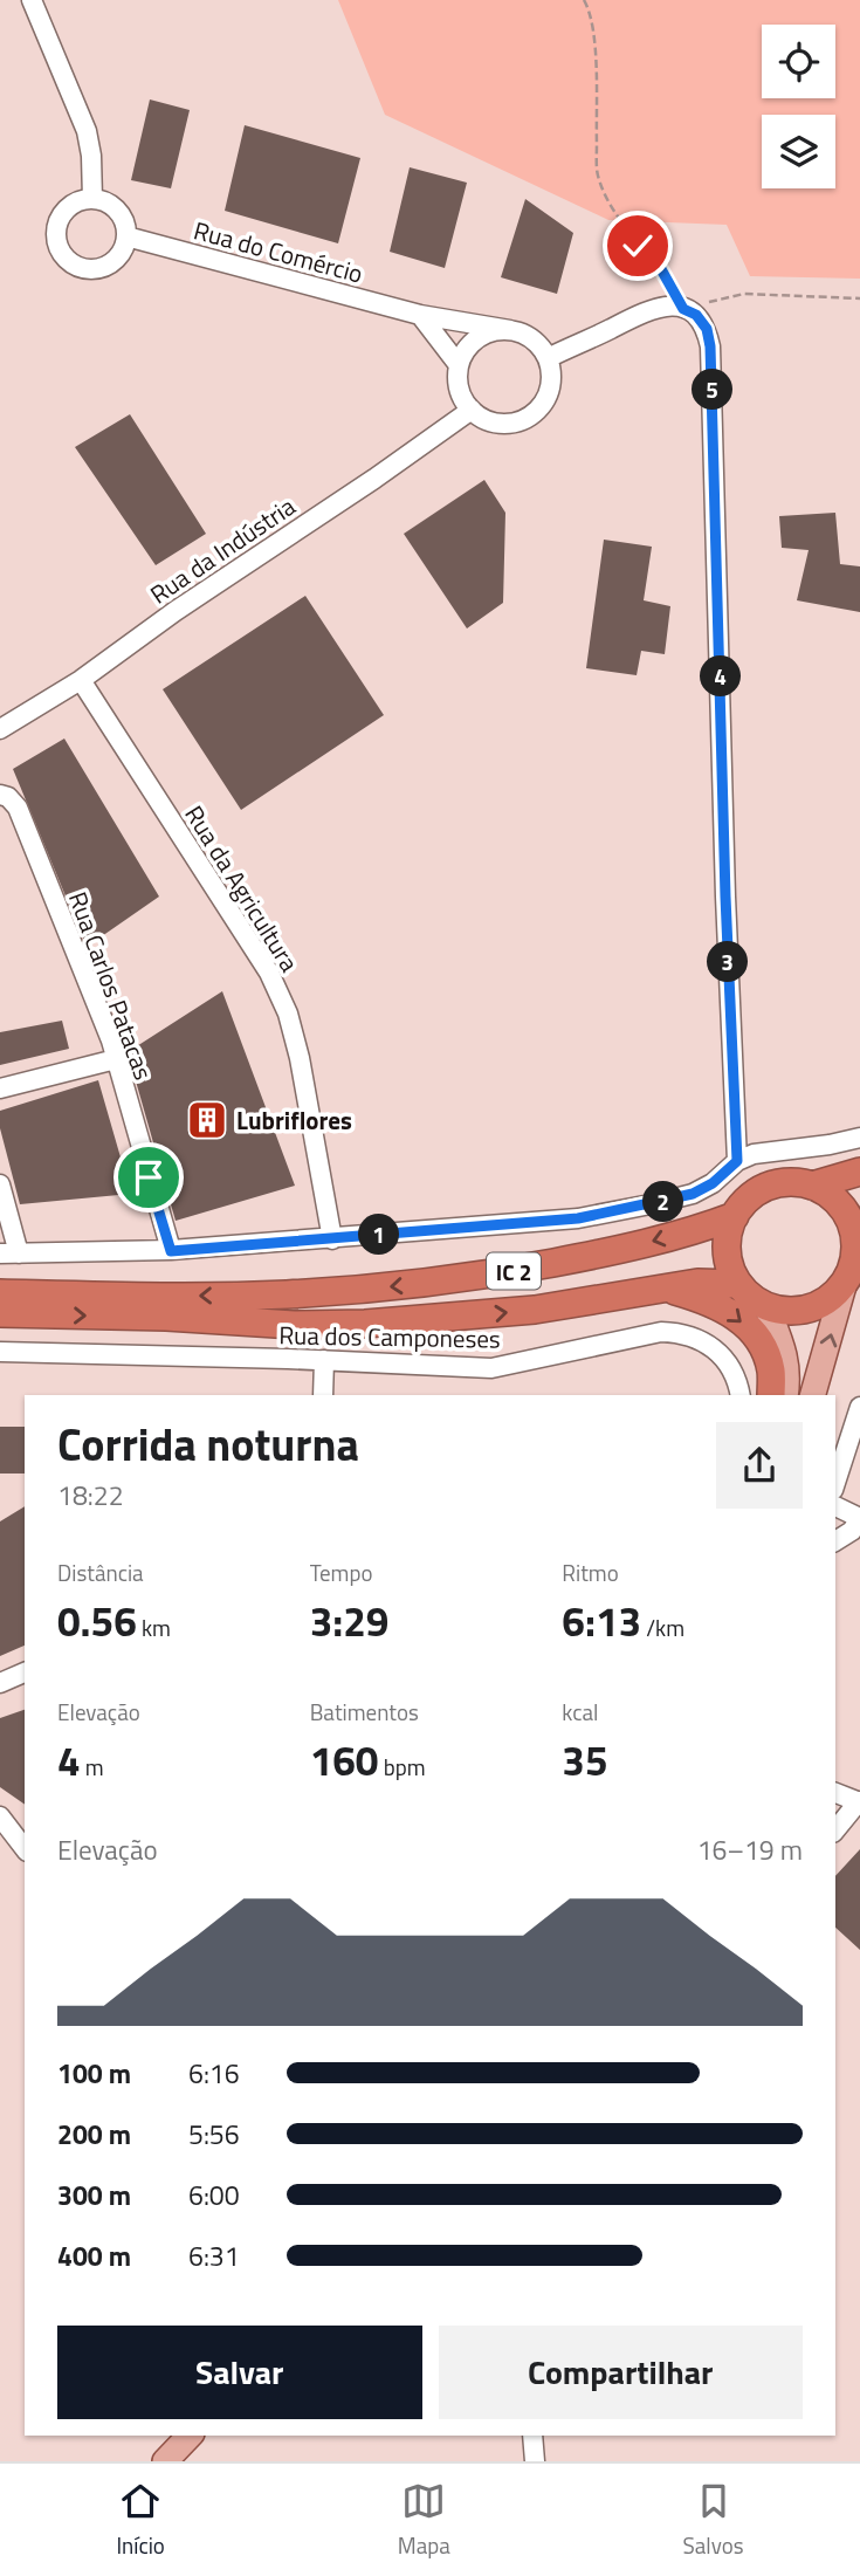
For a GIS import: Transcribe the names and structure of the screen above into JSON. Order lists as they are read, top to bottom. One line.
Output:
{"streets":{"highway":["IC 2"],"street":["Rua do Comércio","Rua da Indústria","Rua da Agricultura","Rua Carlos Patacas","Rua dos Camponeses"]},"crossings":[["Rua do Comércio","Rua da Indústria"],["Rua da Indústria","Rua da Agricultura"]],"places":{"building":["Lubriflores"]},"page":{"pins":["5","4","3","2","1"],"heading":["Corrida noturna","18:22"],"stats":[["Distância","0.56 km"],["Tempo","3:29"],["Ritmo","6:13 /km"],["Elevação","4 m"],["Batimentos","160 bpm"],["kcal","35"]],"chart":["Elevação","16–19 m"],"list":[{"name":"100 m","note":"6:16"},{"name":"200 m","note":"5:56"},{"name":"300 m","note":"6:00"},{"name":"400 m","note":"6:31"}],"buttons":["Salvar","Compartilhar"],"tabs":["Início","Mapa","Salvos"]}}
